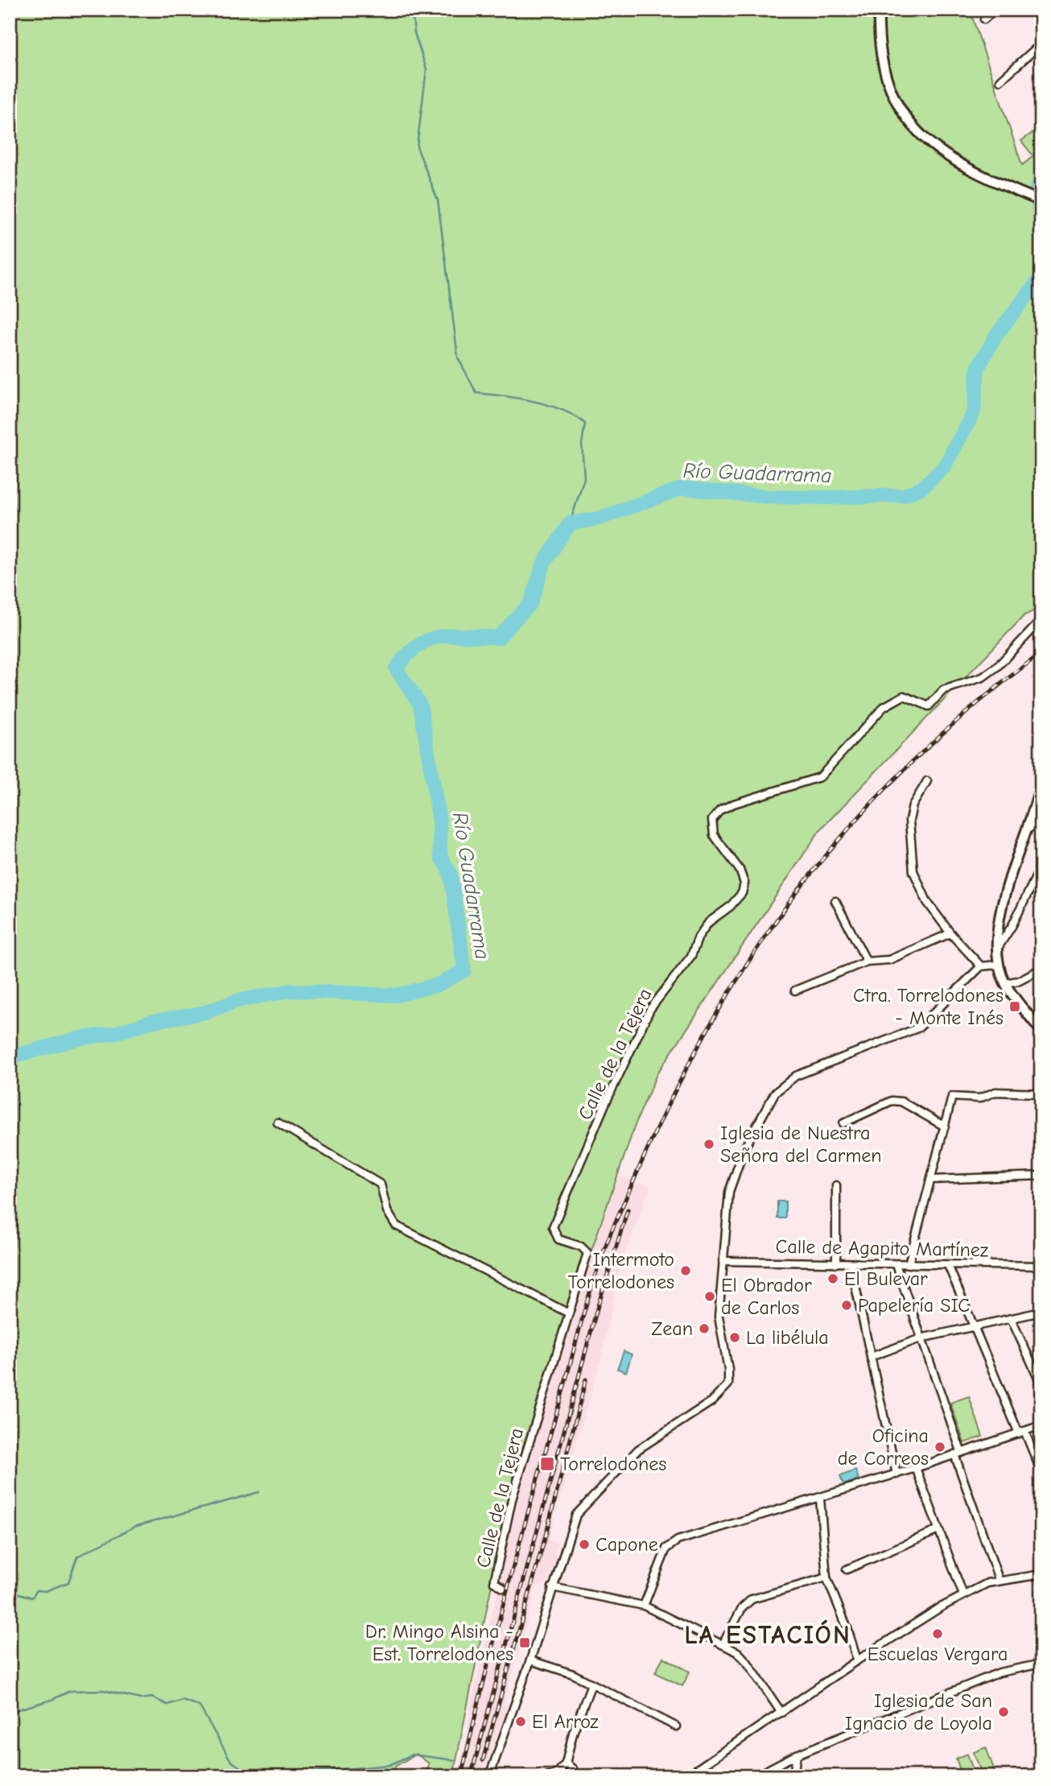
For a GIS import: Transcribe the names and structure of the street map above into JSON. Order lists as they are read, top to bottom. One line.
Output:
{"streets":{"street":["Calle de la Tejera","Calle de Agapito Martínez"]},"districts":["LA ESTACIÓN"],"water":["Río Guadarrama"],"places":{"transit":["Ctra. Torrelodones - Monte Inés","Torrelodones","Dr. Mingo Alsina - Est. Torrelodones"],"other":["Iglesia de Nuestra Señora del Carmen","Intermoto Torrelodones","El Bulevar","El Obrador de Carlos","Papelería SIC","Zean","La libélula","Oficina de Correos","Capone","Escuelas Vergara","Iglesia de San Ignacio de Loyola","El Arroz"]}}
